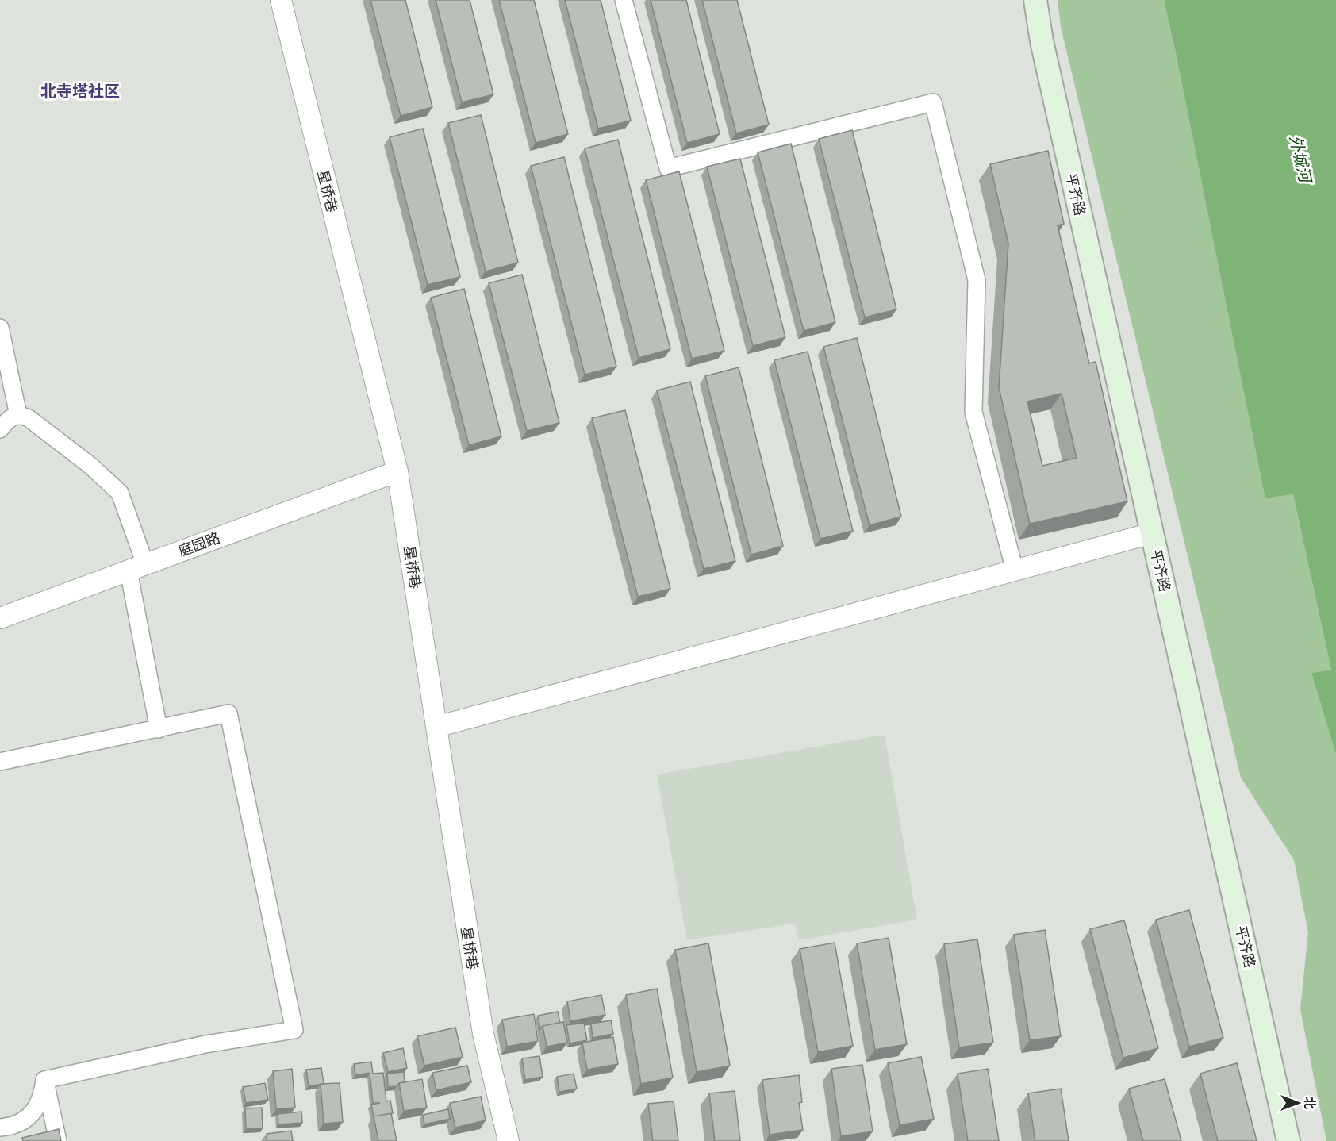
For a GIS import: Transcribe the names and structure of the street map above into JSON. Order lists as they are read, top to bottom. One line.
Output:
{"streets":{"main road":["平齐路"],"street":["星桥巷","庭园路"]},"crossings":[["星桥巷","庭园路"]],"districts":["北寺塔社区"],"water":["外城河"],"north":"right"}
